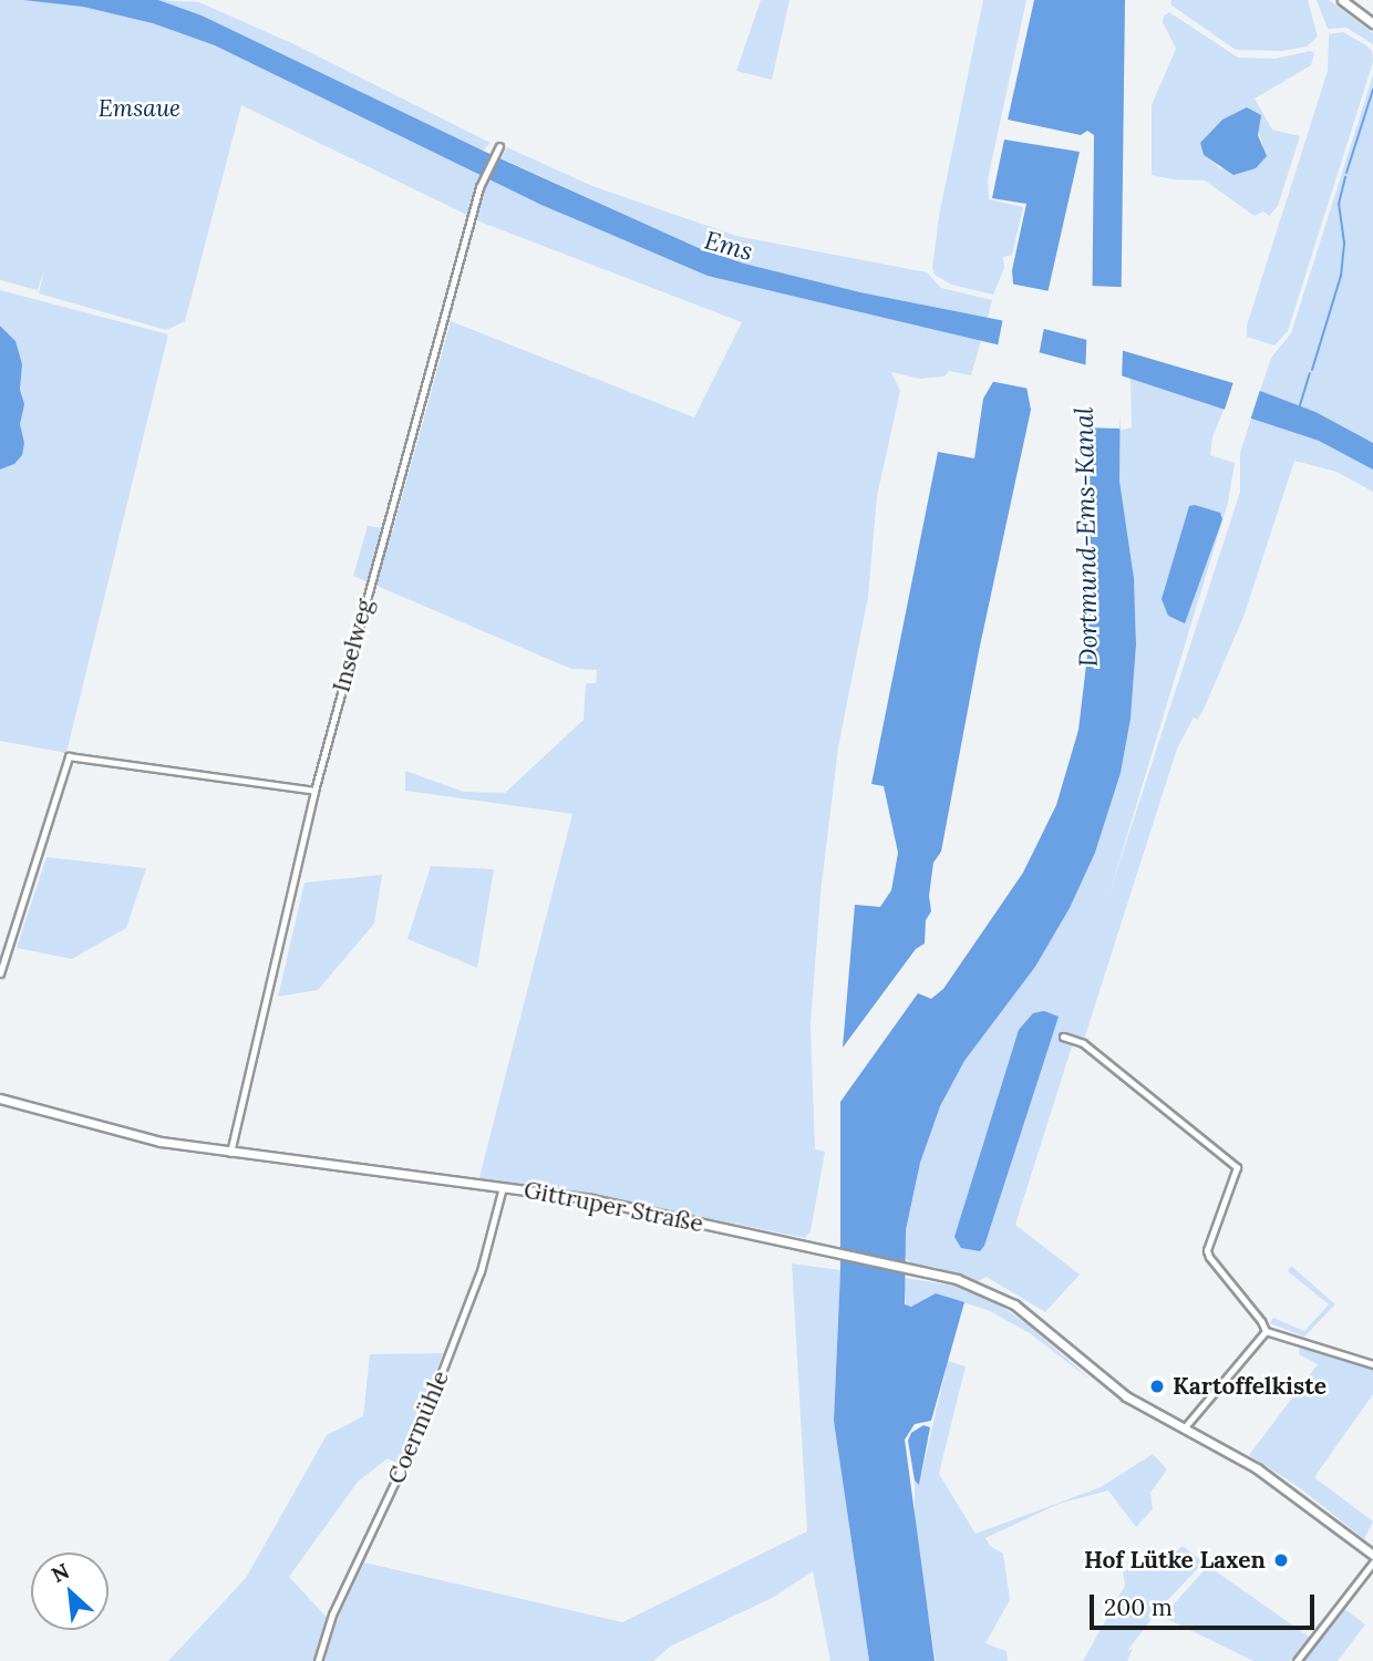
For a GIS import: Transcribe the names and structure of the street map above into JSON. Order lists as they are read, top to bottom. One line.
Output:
{"streets":{"street":["Inselweg","Gittruper Straße","Coermühle"]},"crossings":[["Inselweg","Gittruper Straße"],["Gittruper Straße","Coermühle"]],"water":["Ems","Dortmund-Ems-Kanal"],"parks":["Emsaue"],"places":["Kartoffelkiste","Hof Lütke Laxen"],"scale_bar":"200 m","north":"top left"}
